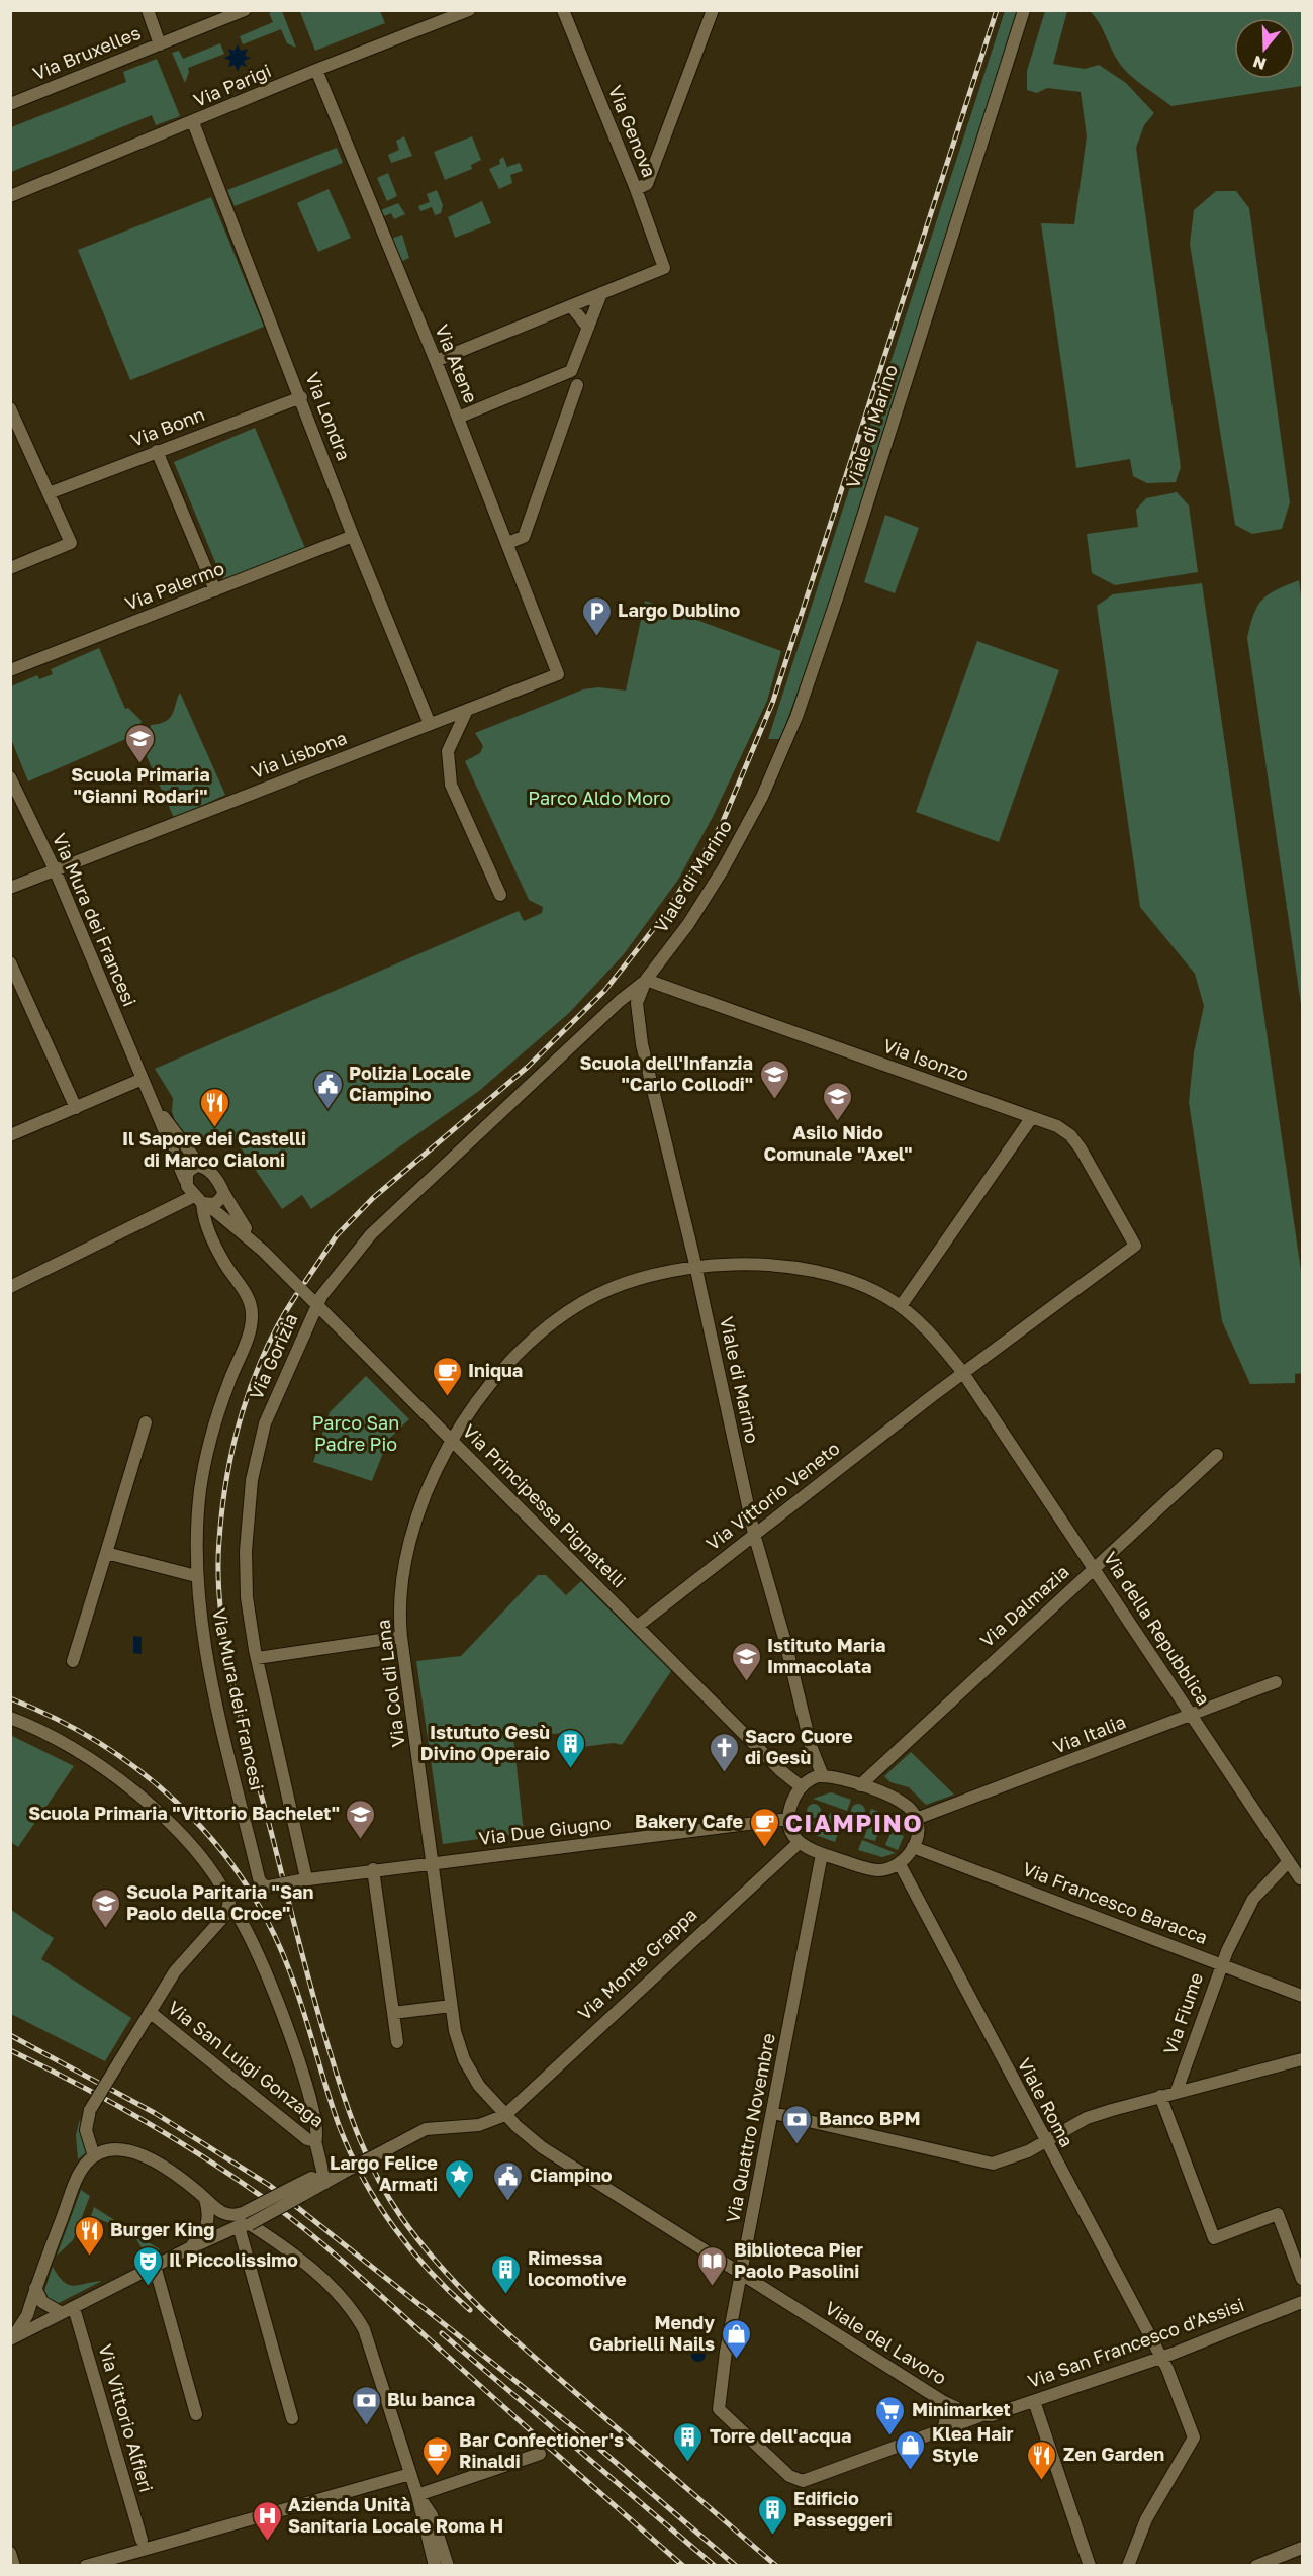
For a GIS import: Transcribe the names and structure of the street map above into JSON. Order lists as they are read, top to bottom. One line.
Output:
{"streets":{"street":["Via Bruxelles","Via Parigi","Via Genova","Via Atene","Via Londra","Viale di Marino","Via Bonn","Via Palermo","Via Lisbona","Via Mura dei Francesi","Via Isonzo","Via Gorizia","Via Vittorio Veneto","Via Principessa Pignatelli","Via Dalmazia","Via della Repubblica","Via Col di Lana","Via Italia","Via Due Giugno","Via Francesco Baracca","Via Monte Grappa","Via Fiume","Via San Luigi Gonzaga","Viale Roma","Via Quattro Novembre","Viale del Lavoro","Via San Francesco d'Assisi","Via Vittorio Alfieri"]},"crossings":[["Via Parigi","Via Atene"],["Via Parigi","Via Londra"],["Via Atene","Via Lisbona"],["Via Londra","Via Bonn"],["Via Londra","Via Palermo"],["Via Londra","Via Lisbona"],["Viale di Marino","Via Isonzo"],["Viale di Marino","Via Gorizia"],["Viale di Marino","Via Vittorio Veneto"],["Viale di Marino","Via Principessa Pignatelli"],["Viale di Marino","Via Dalmazia"],["Viale di Marino","Via Col di Lana"],["Viale di Marino","Via Italia"],["Viale di Marino","Via Due Giugno"],["Viale di Marino","Via Francesco Baracca"],["Viale di Marino","Via Monte Grappa"],["Viale di Marino","Viale Roma"],["Viale di Marino","Via Quattro Novembre"],["Via Lisbona","Via Mura dei Francesi"],["Via Mura dei Francesi","Via Gorizia"],["Via Mura dei Francesi","Via Principessa Pignatelli"],["Via Mura dei Francesi","Via Due Giugno"],["Via Isonzo","Via Gorizia"],["Via Isonzo","Via Vittorio Veneto"],["Via Gorizia","Via Principessa Pignatelli"],["Via Gorizia","Via Due Giugno"],["Via Vittorio Veneto","Via Principessa Pignatelli"],["Via Vittorio Veneto","Via della Repubblica"],["Via Vittorio Veneto","Via Col di Lana"],["Via Principessa Pignatelli","Via Dalmazia"],["Via Principessa Pignatelli","Via Col di Lana"],["Via Principessa Pignatelli","Via Italia"],["Via Principessa Pignatelli","Via Due Giugno"],["Via Principessa Pignatelli","Via Francesco Baracca"],["Via Principessa Pignatelli","Via Monte Grappa"],["Via Principessa Pignatelli","Viale Roma"],["Via Principessa Pignatelli","Via Quattro Novembre"],["Via Dalmazia","Via della Repubblica"],["Via Dalmazia","Via Italia"],["Via Dalmazia","Via Due Giugno"],["Via Dalmazia","Via Francesco Baracca"],["Via Dalmazia","Via Monte Grappa"],["Via Dalmazia","Viale Roma"],["Via Dalmazia","Via Quattro Novembre"],["Via della Repubblica","Via Col di Lana"],["Via della Repubblica","Via Italia"],["Via della Repubblica","Via Fiume"],["Via Col di Lana","Via Due Giugno"],["Via Col di Lana","Viale del Lavoro"],["Via Italia","Via Due Giugno"],["Via Italia","Via Francesco Baracca"],["Via Italia","Via Monte Grappa"],["Via Italia","Viale Roma"],["Via Italia","Via Quattro Novembre"],["Via Due Giugno","Via Francesco Baracca"],["Via Due Giugno","Via Monte Grappa"],["Via Due Giugno","Viale Roma"],["Via Due Giugno","Via Quattro Novembre"],["Via Francesco Baracca","Via Monte Grappa"],["Via Francesco Baracca","Via Fiume"],["Via Francesco Baracca","Viale Roma"],["Via Francesco Baracca","Via Quattro Novembre"],["Via Monte Grappa","Viale Roma"],["Via Monte Grappa","Via Quattro Novembre"],["Via Monte Grappa","Viale del Lavoro"],["Viale Roma","Via Quattro Novembre"],["Viale Roma","Via San Francesco d'Assisi"],["Via Quattro Novembre","Viale del Lavoro"],["Via Quattro Novembre","Via San Francesco d'Assisi"]],"districts":["CIAMPINO"],"parks":["Parco Aldo Moro","Parco San Padre Pio"],"places":{"parking":["Largo Dublino"],"school or university":["Scuola Primaria \"Gianni Rodari\"","Scuola dell'Infanzia \"Carlo Collodi\"","Asilo Nido Comunale \"Axel\"","Istituto Maria Immacolata","Scuola Primaria \"Vittorio Bachelet\"","Scuola Paritaria \"San Paolo della Croce\""],"public building":["Polizia Locale Ciampino","Ciampino"],"restaurant":["Il Sapore dei Castelli di Marco Cialoni","Burger King","Zen Garden"],"cafe":["Iniqua","Bakery Cafe","Bar Confectioner's Rinaldi"],"building":["Istututo Gesù Divino Operaio","Rimessa locomotive","Torre dell'acqua","Edificio Passeggeri"],"church":["Sacro Cuore di Gesù"],"bank":["Banco BPM","Blu banca"],"place":["Largo Felice Armati"],"theatre":["Il Piccolissimo"],"library":["Biblioteca Pier Paolo Pasolini"],"shop":["Mendy Gabrielli Nails","Klea Hair Style"],"supermarket":["Minimarket"],"hospital":["Azienda Unità Sanitaria Locale Roma H"]},"north":"bottom"}
